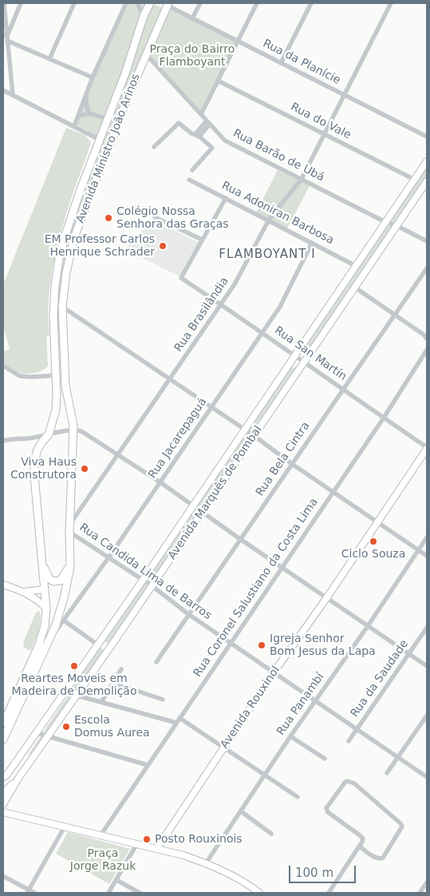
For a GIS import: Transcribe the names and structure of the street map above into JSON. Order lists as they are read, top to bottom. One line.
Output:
{"streets":{"main road":["Avenida Ministro João Arinos","Avenida Marquês de Pombal","Avenida Rouxinol"],"street":["Rua da Planície","Rua do Vale","Rua Barão de Ubá","Rua Adoniran Barbosa","Rua Brasilândia","Rua San Martín","Rua Jacarepaguá","Rua Bela Cintra","Rua Candida Lima de Barros","Rua Coronel Salustiano da Costa Lima","Rua da Saudade","Rua Panambí"]},"crossings":[["Rua da Planície","Avenida Ministro João Arinos"],["Rua da Planície","Rua Brasilândia"],["Rua do Vale","Rua Brasilândia"],["Rua do Vale","Avenida Marquês de Pombal"],["Avenida Ministro João Arinos","Rua Barão de Ubá"],["Avenida Ministro João Arinos","Rua Brasilândia"],["Avenida Ministro João Arinos","Rua Jacarepaguá"],["Avenida Ministro João Arinos","Rua Candida Lima de Barros"],["Rua Barão de Ubá","Rua Brasilândia"],["Rua Barão de Ubá","Avenida Marquês de Pombal"],["Rua Adoniran Barbosa","Rua Brasilândia"],["Rua Adoniran Barbosa","Rua Jacarepaguá"],["Rua Adoniran Barbosa","Avenida Marquês de Pombal"],["Rua Brasilândia","Rua San Martín"],["Rua San Martín","Rua Jacarepaguá"],["Rua San Martín","Rua Bela Cintra"],["Rua San Martín","Avenida Marquês de Pombal"],["Rua San Martín","Rua Coronel Salustiano da Costa Lima"],["Rua San Martín","Avenida Rouxinol"],["Rua Jacarepaguá","Rua Candida Lima de Barros"],["Rua Bela Cintra","Rua Candida Lima de Barros"],["Avenida Marquês de Pombal","Rua Candida Lima de Barros"],["Rua Candida Lima de Barros","Rua Coronel Salustiano da Costa Lima"],["Rua Candida Lima de Barros","Rua da Saudade"],["Rua Candida Lima de Barros","Rua Panambí"],["Rua Candida Lima de Barros","Avenida Rouxinol"]],"districts":["FLAMBOYANT I"],"parks":["Praça do Bairro Flamboyant","Praça Jorge Razuk"],"places":["Colégio Nossa Senhora das Graças","EM Professor Carlos Henrique Schrader","Viva Haus Construtora","Ciclo Souza","Igreja Senhor Bom Jesus da Lapa","Reartes Moveis em Madeira de Demolição","Escola Domus Aurea","Posto Rouxinois"],"scale_bar":"100 m"}
